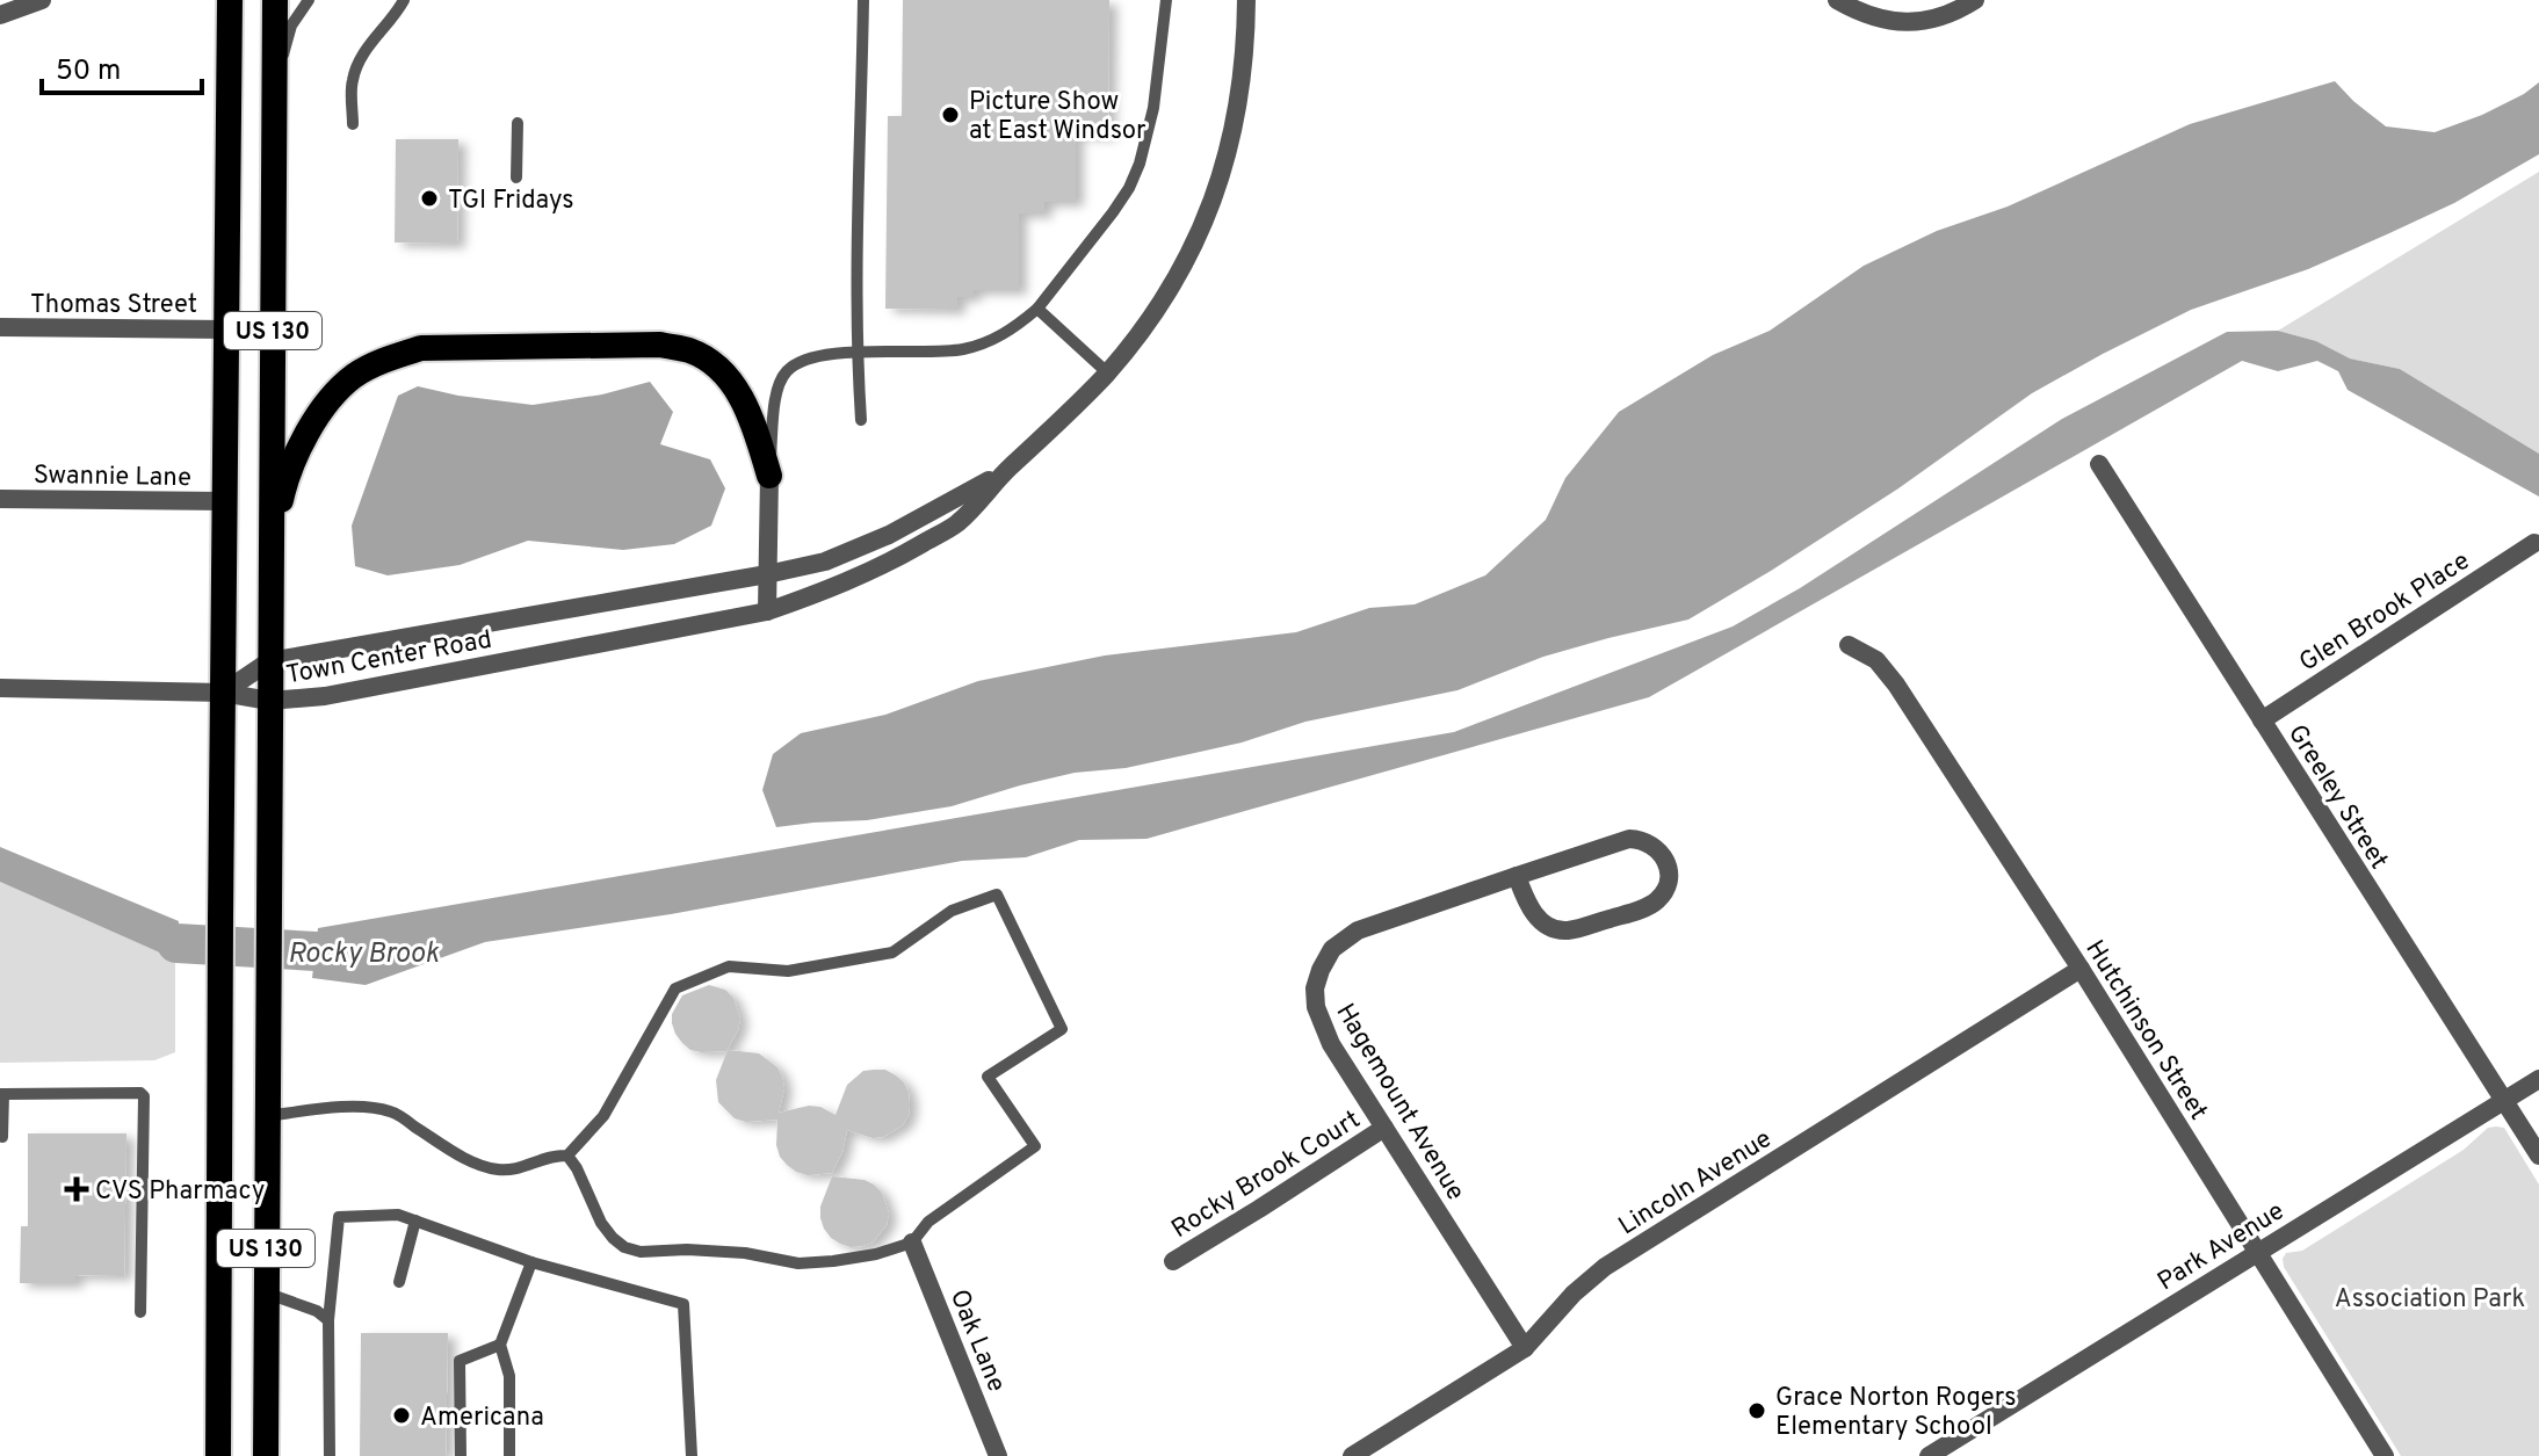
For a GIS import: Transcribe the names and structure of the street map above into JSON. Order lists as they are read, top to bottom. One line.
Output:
{"streets":{"highway":["US 130"],"street":["Thomas Street","Swannie Lane","Glen Brook Place","Town Center Road","Greeley Street","Hutchinson Street","Hagemount Avenue","Rocky Brook Court","Lincoln Avenue","Park Avenue","Oak Lane"]},"crossings":[["Thomas Street","US 130"],["US 130","Swannie Lane"],["US 130","Town Center Road"],["Glen Brook Place","Greeley Street"],["Greeley Street","Park Avenue"],["Hutchinson Street","Lincoln Avenue"],["Hutchinson Street","Park Avenue"],["Hagemount Avenue","Rocky Brook Court"],["Hagemount Avenue","Lincoln Avenue"]],"water":["Rocky Brook"],"parks":["Association Park"],"places":{"other":["Picture Show at East Windsor","TGI Fridays","Grace Norton Rogers Elementary School","Americana"],"health":["CVS Pharmacy"]},"scale_bar":"50 m"}
